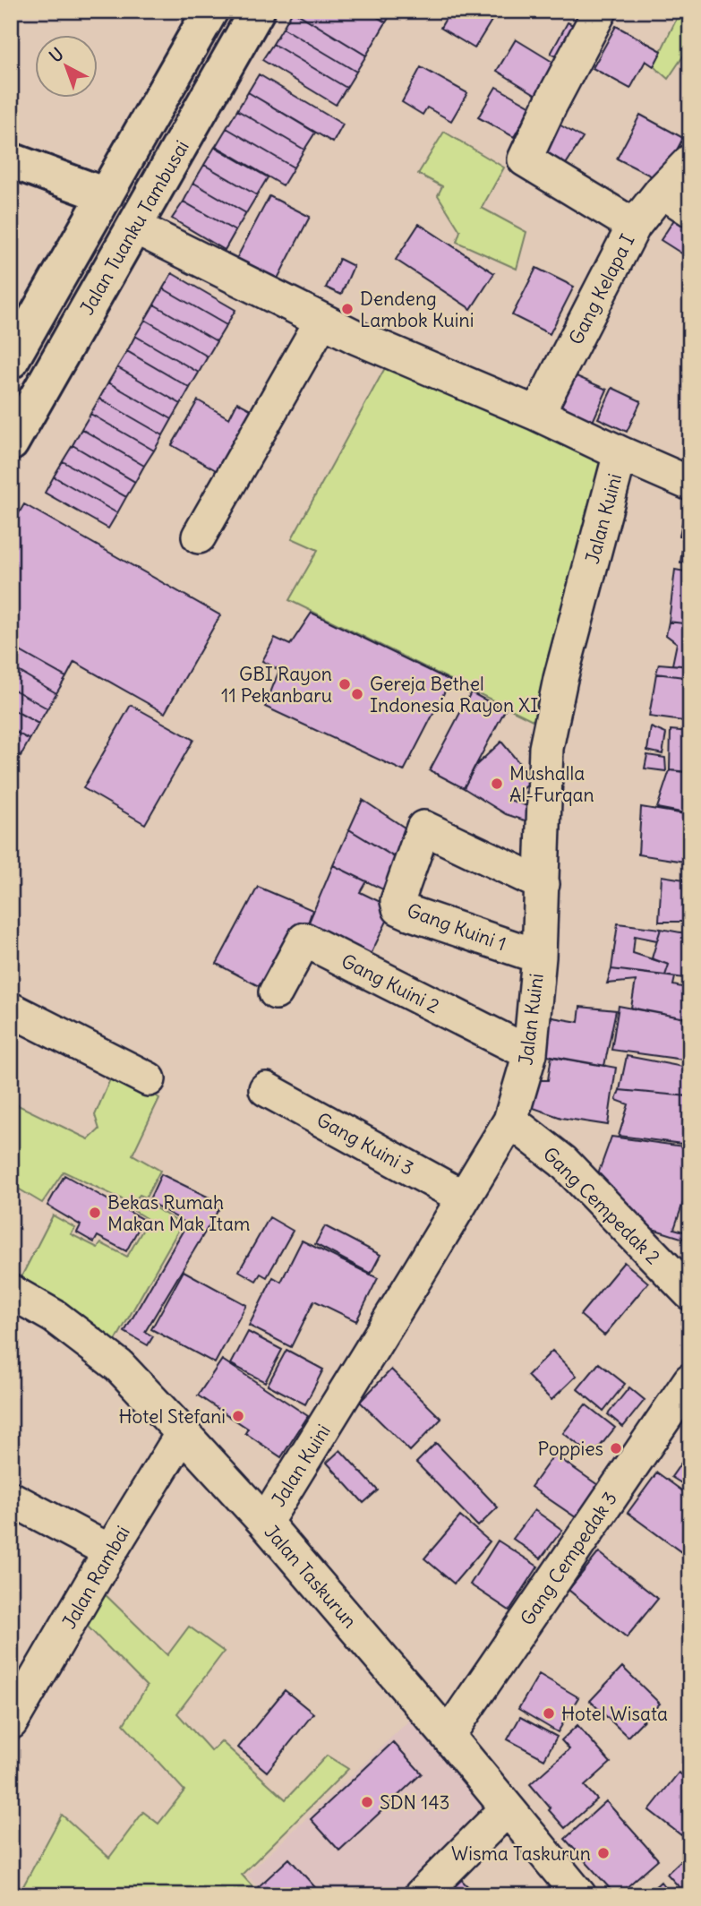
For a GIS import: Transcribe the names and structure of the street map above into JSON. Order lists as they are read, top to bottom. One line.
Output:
{"streets":{"main road":["Jalan Tuanku Tambusai"],"street":["Gang Kelapa I","Jalan Kuini","Gang Kuini 1","Gang Kuini 2","Gang Kuini 3","Gang Cempedak 2","Gang Cempedak 3","Jalan Taskurun","Jalan Rambai"]},"crossings":[["Jalan Tuanku Tambusai","Jalan Kuini"],["Gang Kelapa I","Jalan Kuini"],["Jalan Kuini","Gang Kuini 1"],["Jalan Kuini","Gang Kuini 2"],["Jalan Kuini","Gang Kuini 3"],["Jalan Kuini","Gang Cempedak 2"],["Jalan Kuini","Jalan Taskurun"],["Gang Cempedak 3","Jalan Taskurun"],["Jalan Taskurun","Jalan Rambai"]],"places":["Dendeng Lambok Kuini","GBI Rayon 11 Pekanbaru","Gereja Bethel Indonesia Rayon XI","Mushalla Al-Furqan","Bekas Rumah Makan Mak Itam","Hotel Stefani","Poppies","Hotel Wisata","SDN 143","Wisma Taskurun"],"north":"top left"}
